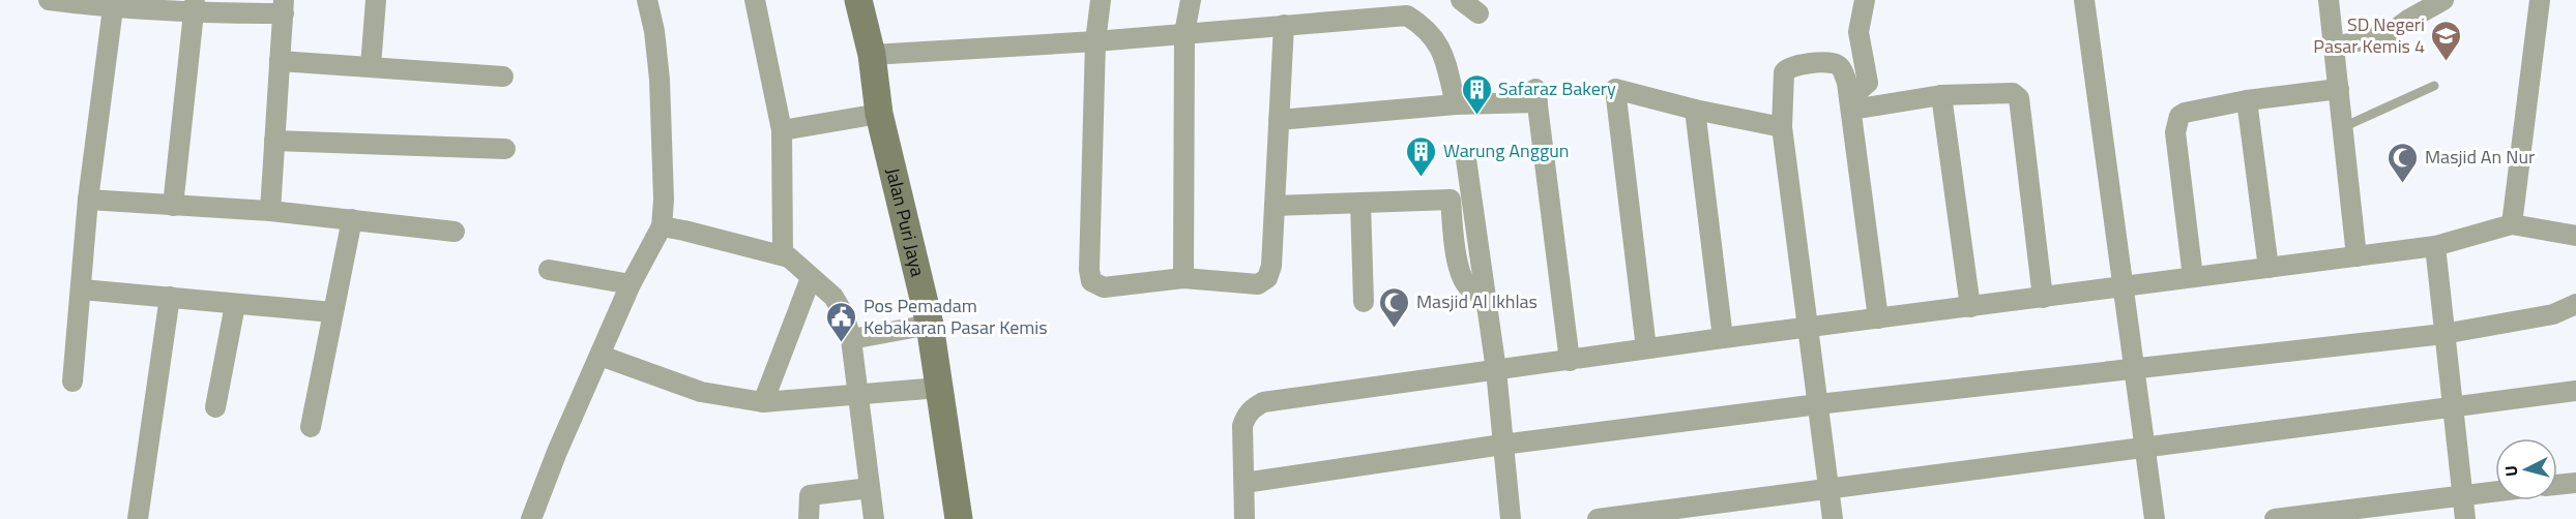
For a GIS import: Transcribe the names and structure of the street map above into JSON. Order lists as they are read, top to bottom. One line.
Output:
{"streets":{"street":["Jalan Puri Jaya"]},"places":{"school or university":["SD Negeri Pasar Kemis 4"],"building":["Safaraz Bakery","Warung Anggun"],"mosque":["Masjid An Nur","Masjid Al Ikhlas"],"public building":["Pos Pemadam Kebakaran Pasar Kemis"]},"north":"left"}
